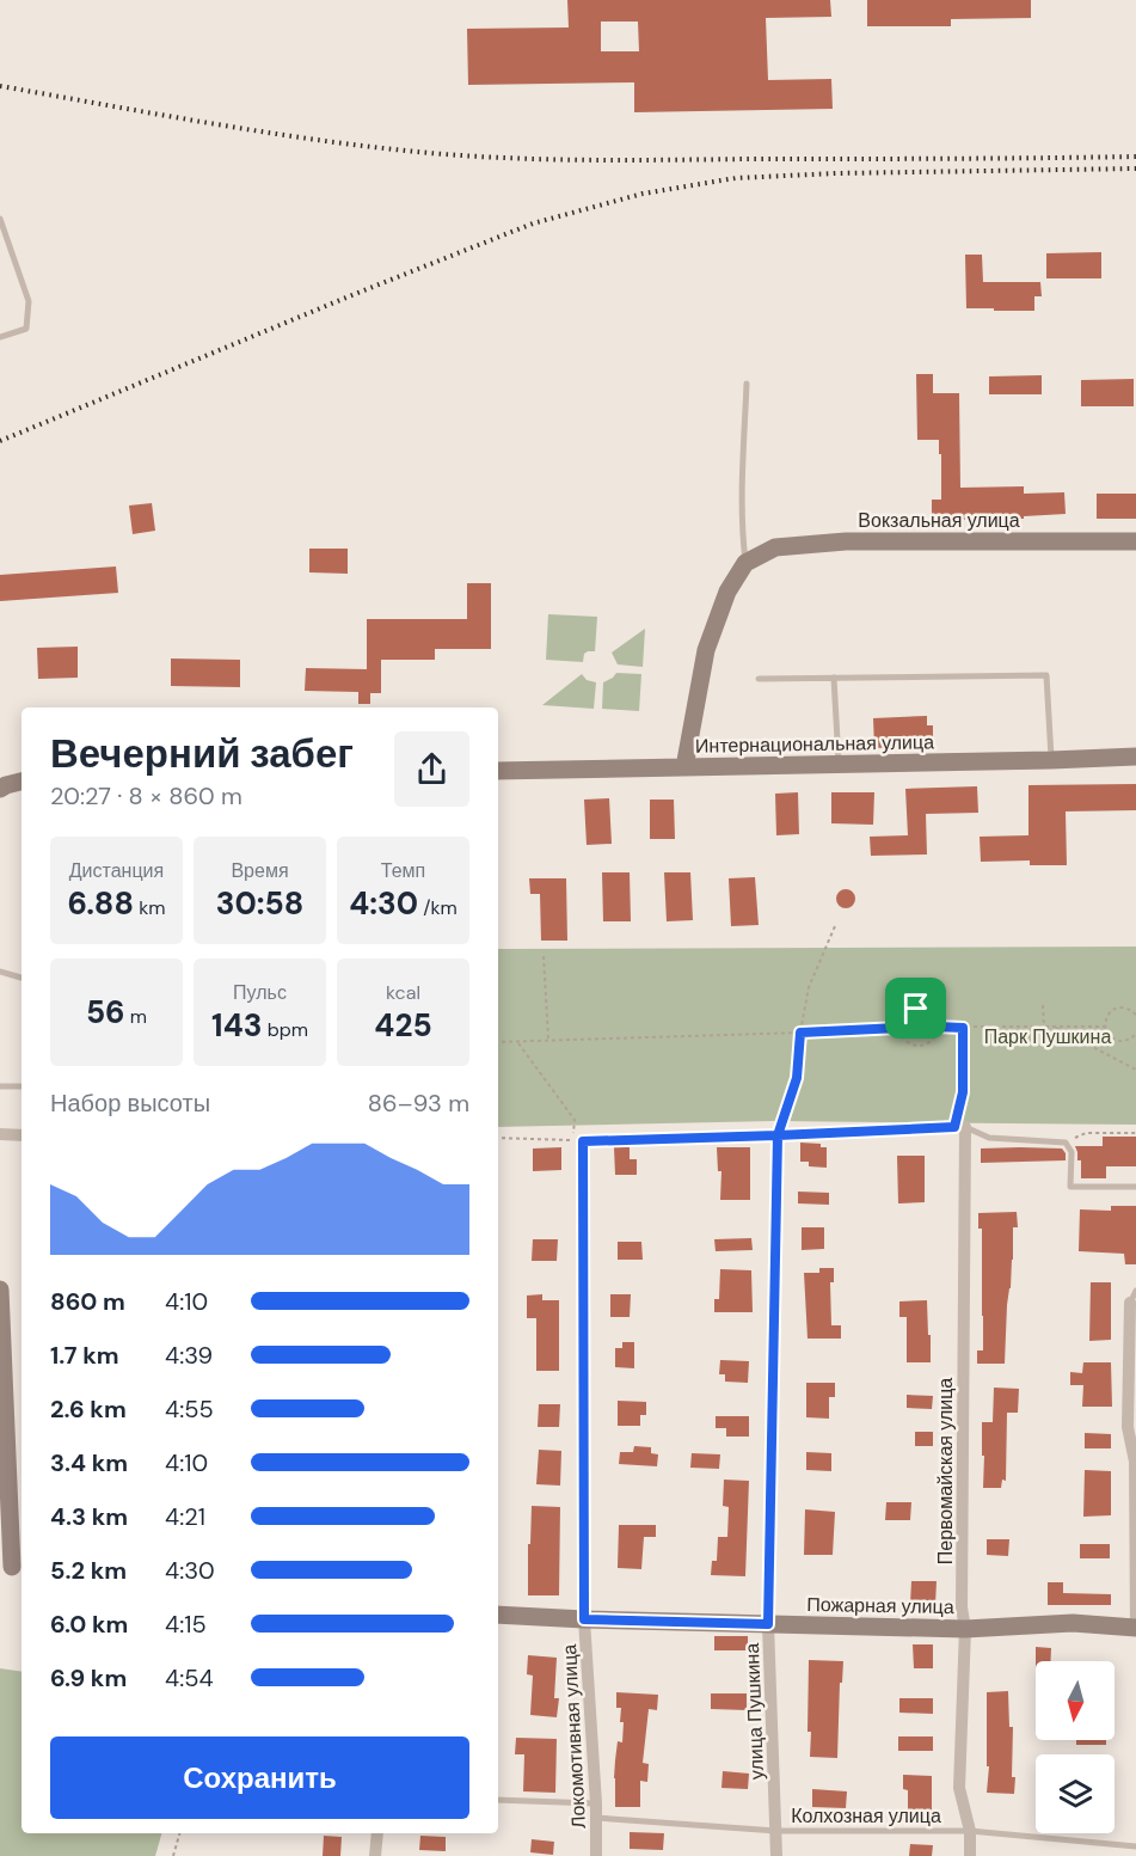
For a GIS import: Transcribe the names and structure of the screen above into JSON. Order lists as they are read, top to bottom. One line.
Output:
{"streets":{"street":["Вокзальная улица","Интернациональная улица","Первомайская улица","Пожарная улица","улица Пушкина","Локомотивная улица"],"lane":["Колхозная улица"]},"crossings":[["Первомайская улица","Пожарная улица"],["Первомайская улица","Колхозная улица"],["Пожарная улица","улица Пушкина"],["Пожарная улица","Локомотивная улица"],["улица Пушкина","Колхозная улица"],["Локомотивная улица","Колхозная улица"]],"parks":["Парк Пушкина"],"north":"bottom","page":{"heading":["Вечерний забег","20:27 · 8 × 860 m"],"stats":[["Дистанция","6.88 km"],["Время","30:58"],["Темп","4:30 /km"],["56 m"],["Пульс","143 bpm"],["kcal","425"]],"chart":["Набор высоты","86–93 m"],"list":[{"name":"860 m","note":"4:10"},{"name":"1.7 km","note":"4:39"},{"name":"2.6 km","note":"4:55"},{"name":"3.4 km","note":"4:10"},{"name":"4.3 km","note":"4:21"},{"name":"5.2 km","note":"4:30"},{"name":"6.0 km","note":"4:15"},{"name":"6.9 km","note":"4:54"}],"buttons":"Сохранить"}}
